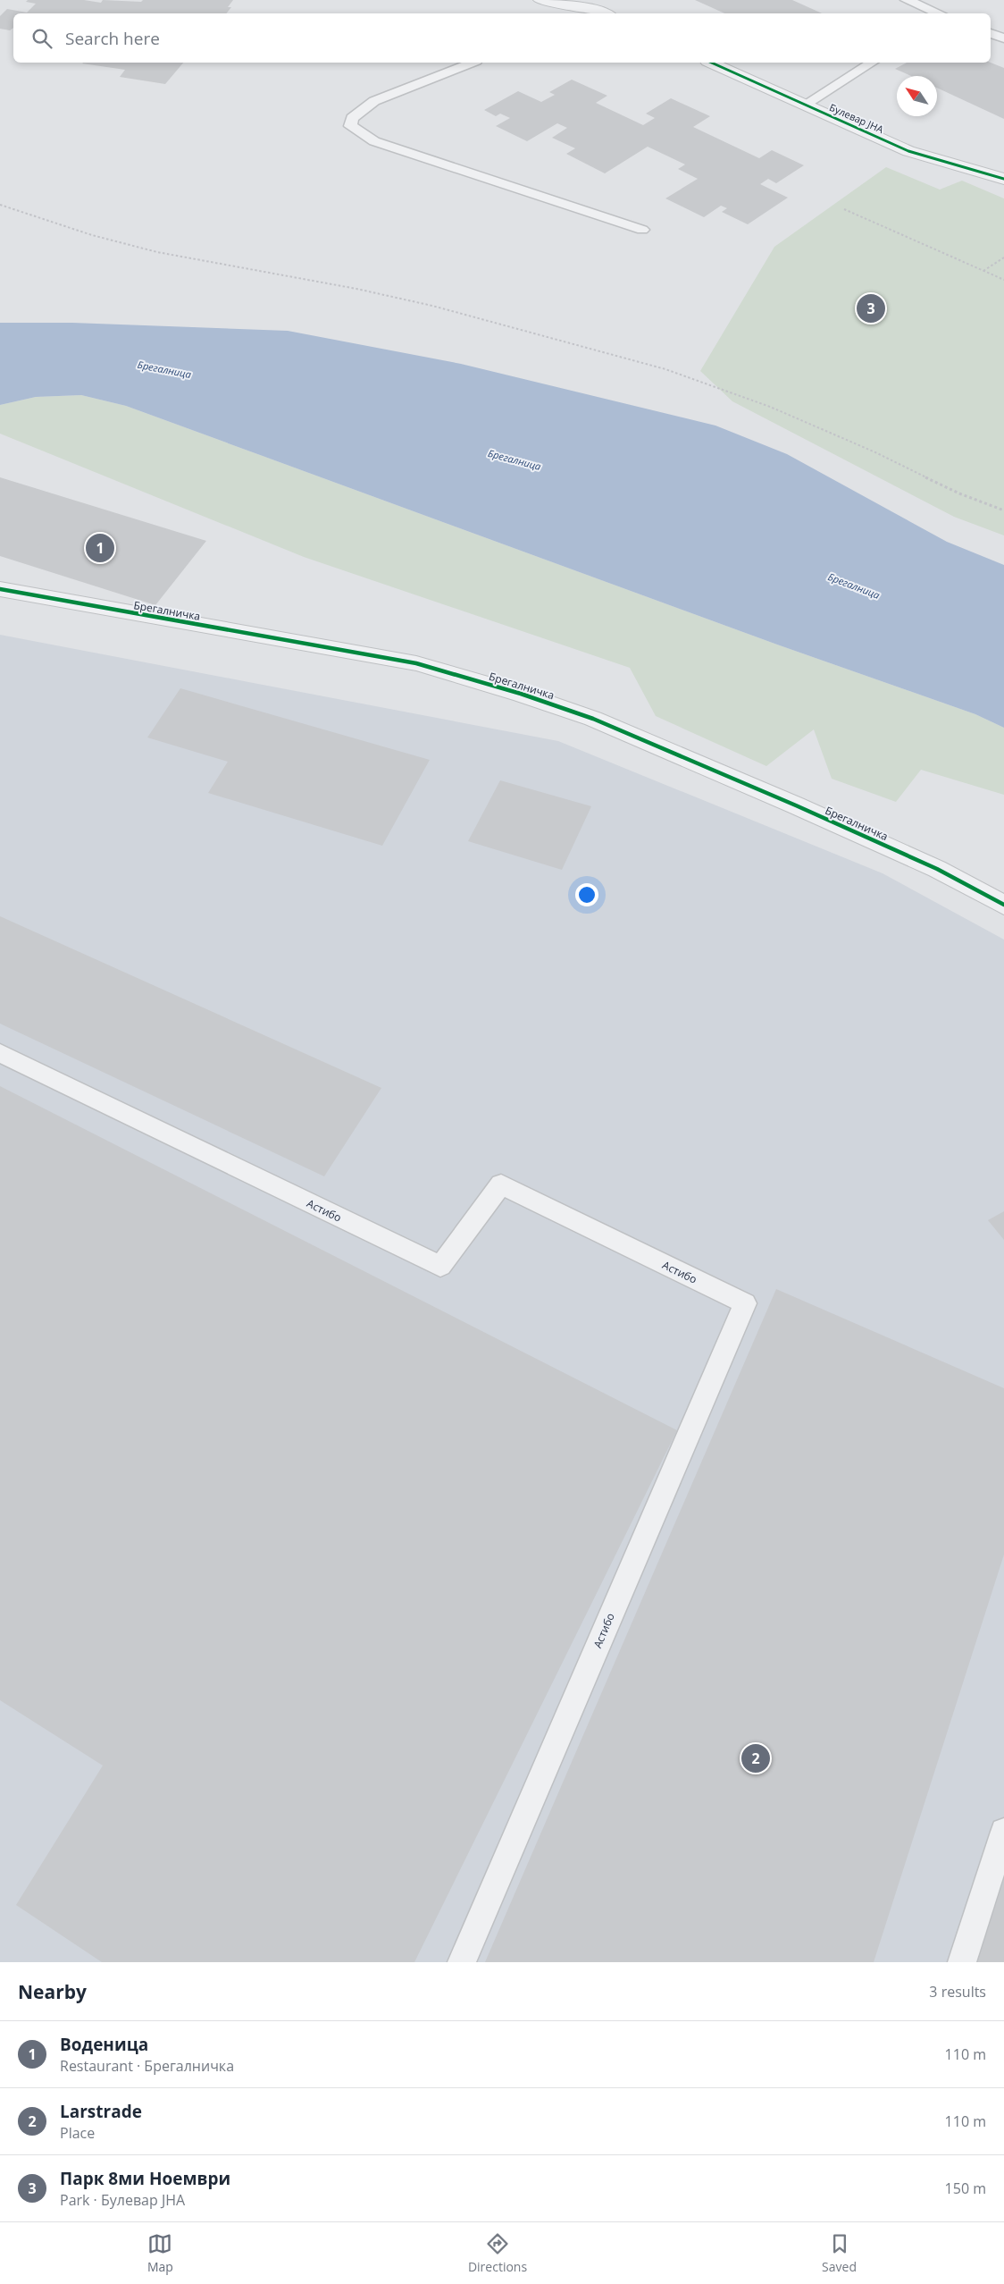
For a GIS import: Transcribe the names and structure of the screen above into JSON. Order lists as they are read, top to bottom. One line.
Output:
{"streets":{"street":["Булевар ЈНА","Брегалничка"],"lane":["Астибо"]},"water":["Брегалница"],"north":"top left","page":{"search":"Search here","pins":["3","1","2"],"heading":["Nearby","3 results"],"list":[{"mark":"1","name":"Воденица","note":"Restaurant · Брегалничка","value":"110 m"},{"mark":"2","name":"Larstrade","note":"Place","value":"110 m"},{"mark":"3","name":"Парк 8ми Ноември","note":"Park · Булевар ЈНА","value":"150 m"}],"nav":["Map","Directions","Saved"]}}
